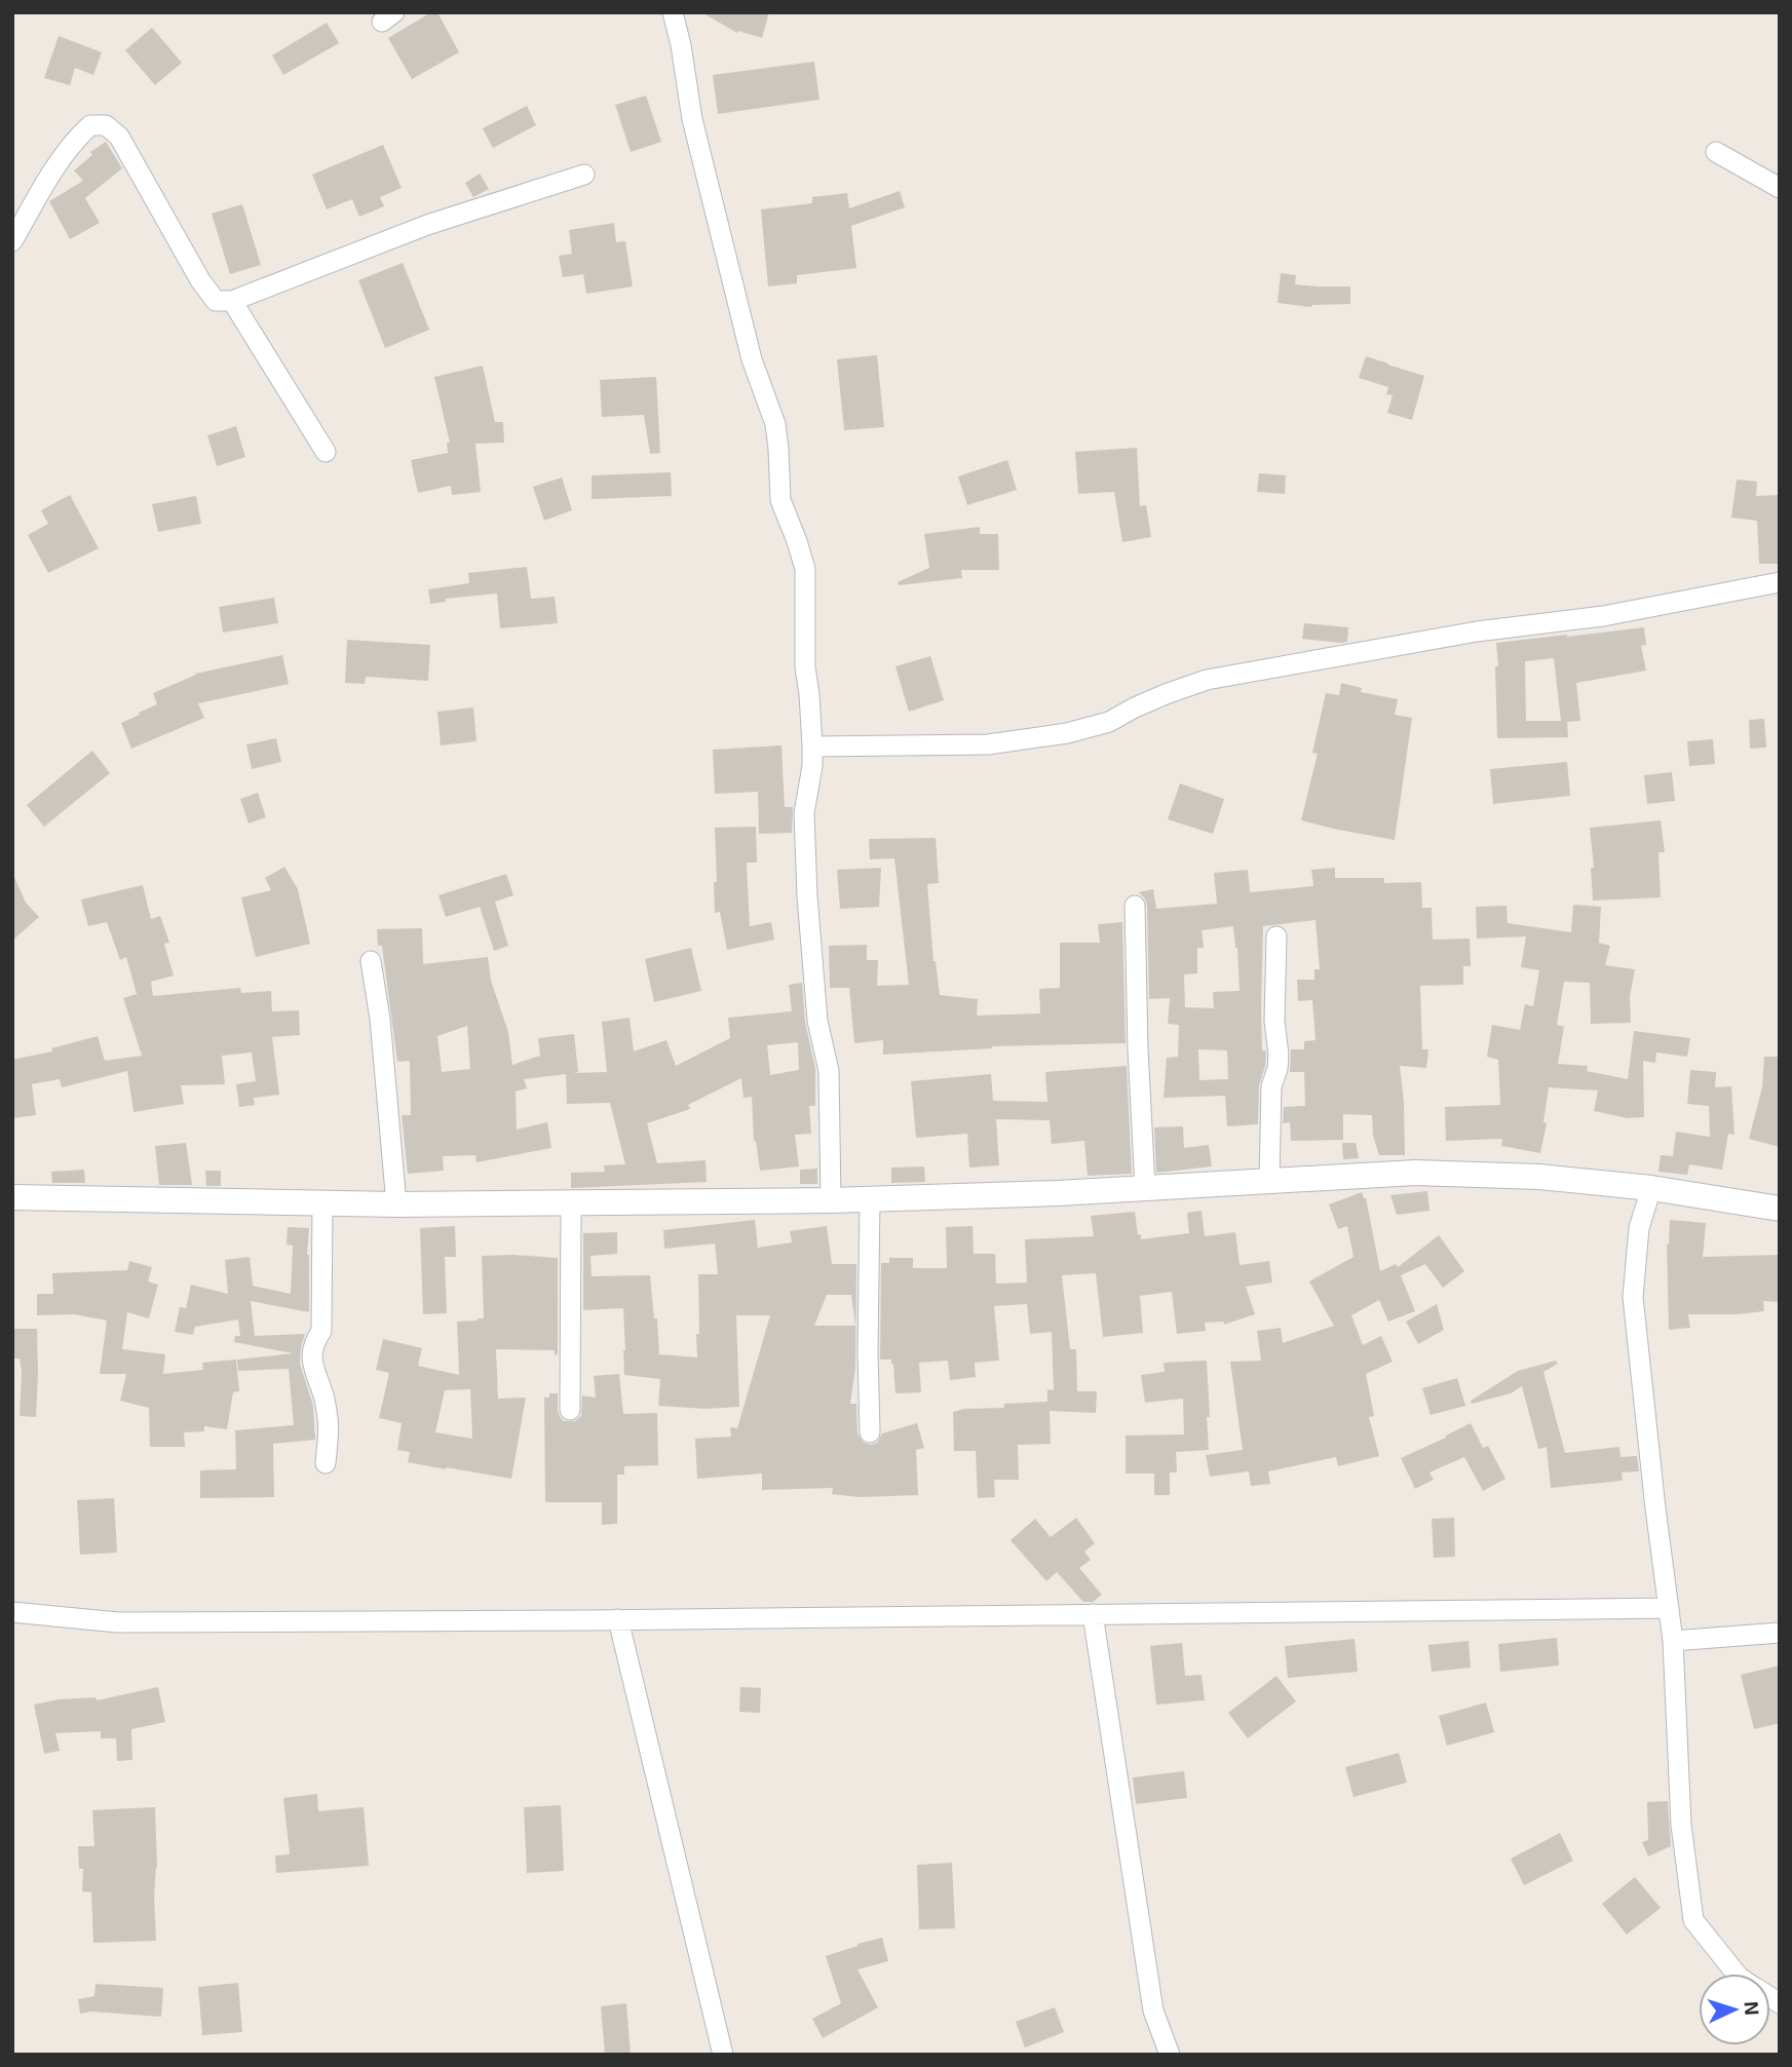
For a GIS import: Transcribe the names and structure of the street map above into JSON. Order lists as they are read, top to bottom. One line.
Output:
{"north":"right"}
